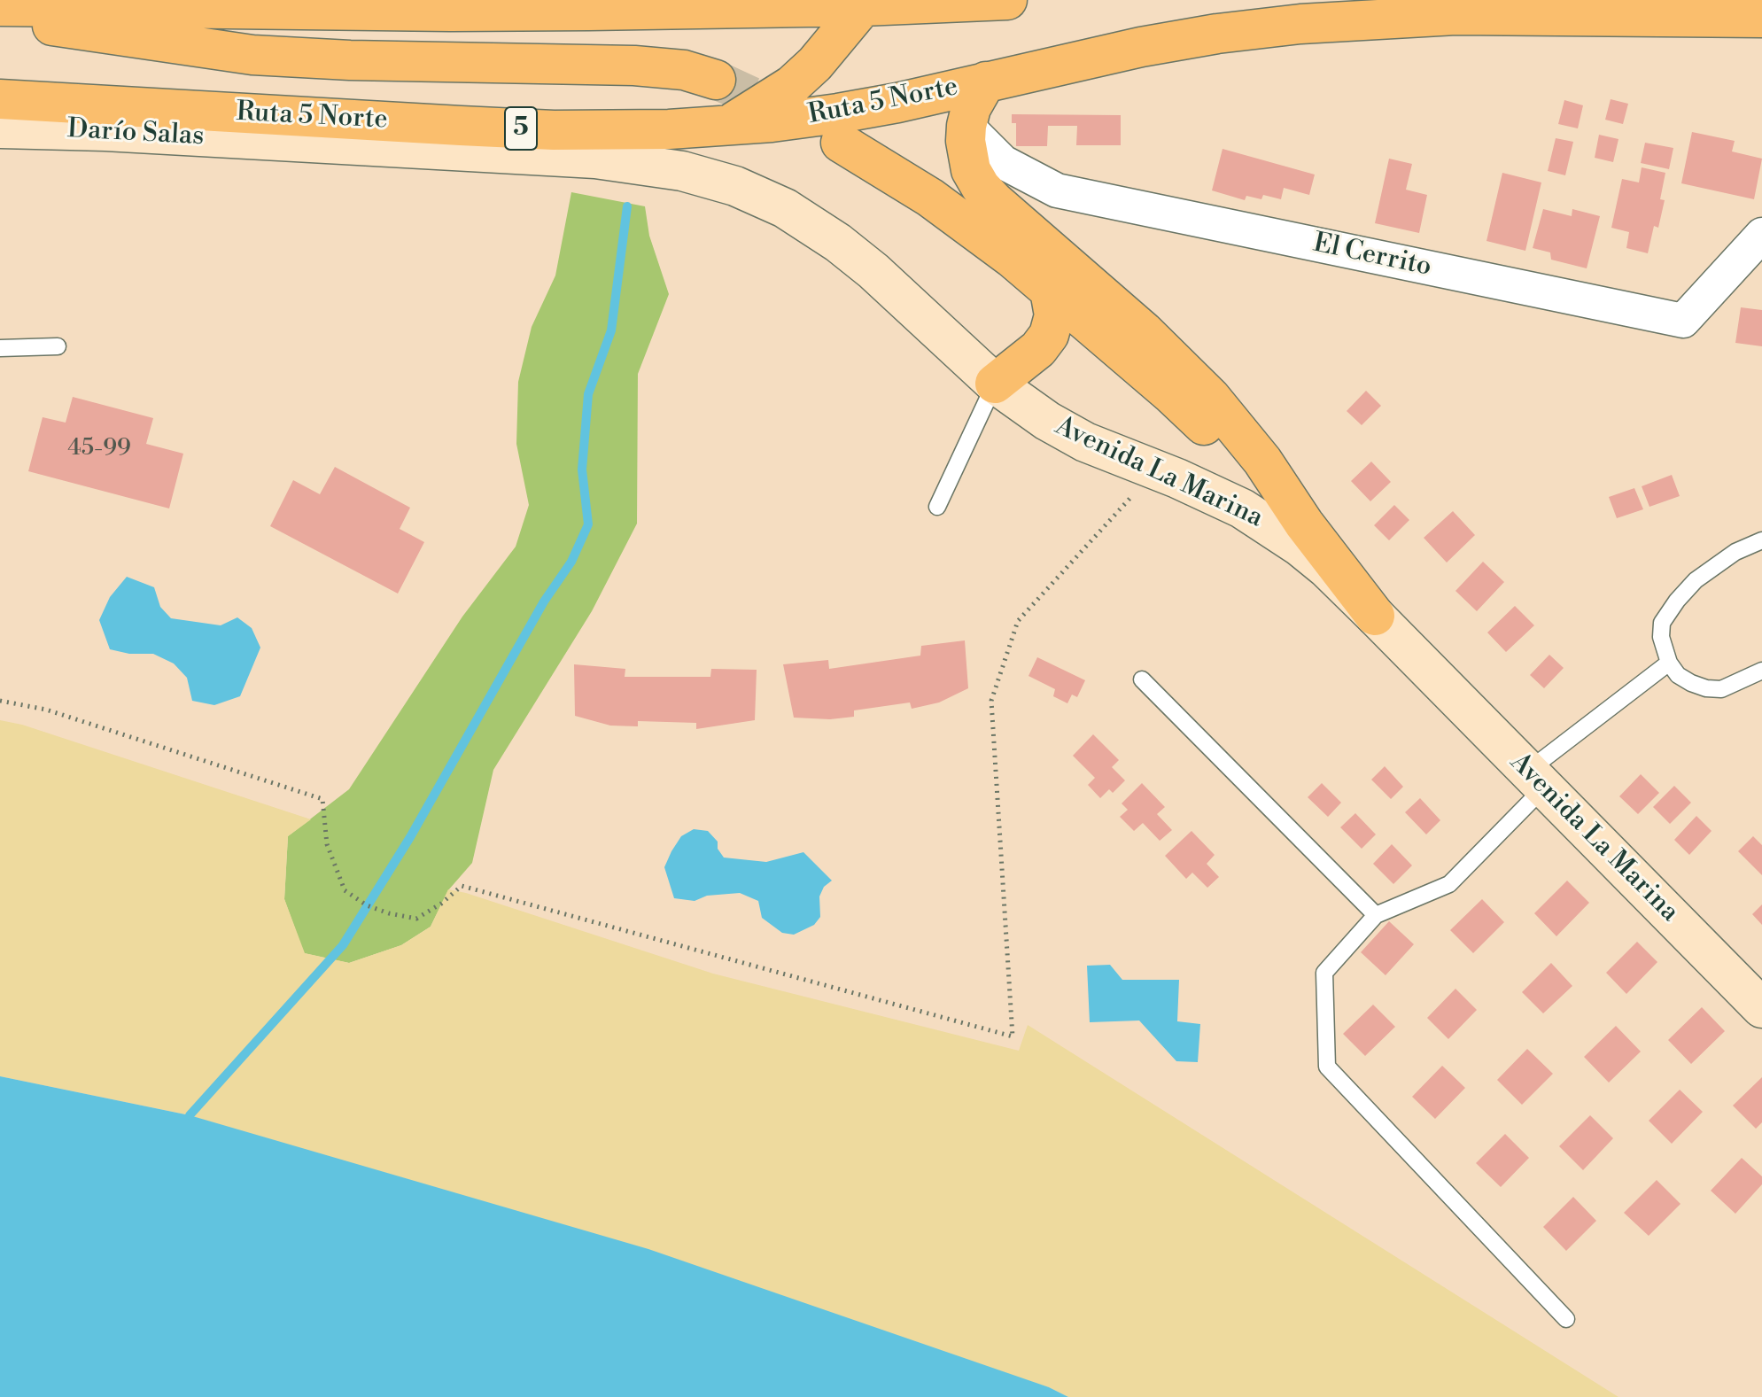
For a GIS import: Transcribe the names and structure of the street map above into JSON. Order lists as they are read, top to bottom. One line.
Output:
{"streets":{"highway":["Ruta 5 Norte","5"],"main road":["Darío Salas","Avenida La Marina"],"street":["El Cerrito"]},"crossings":[["Darío Salas","Avenida La Marina"]],"house_numbers":["45-99"]}
